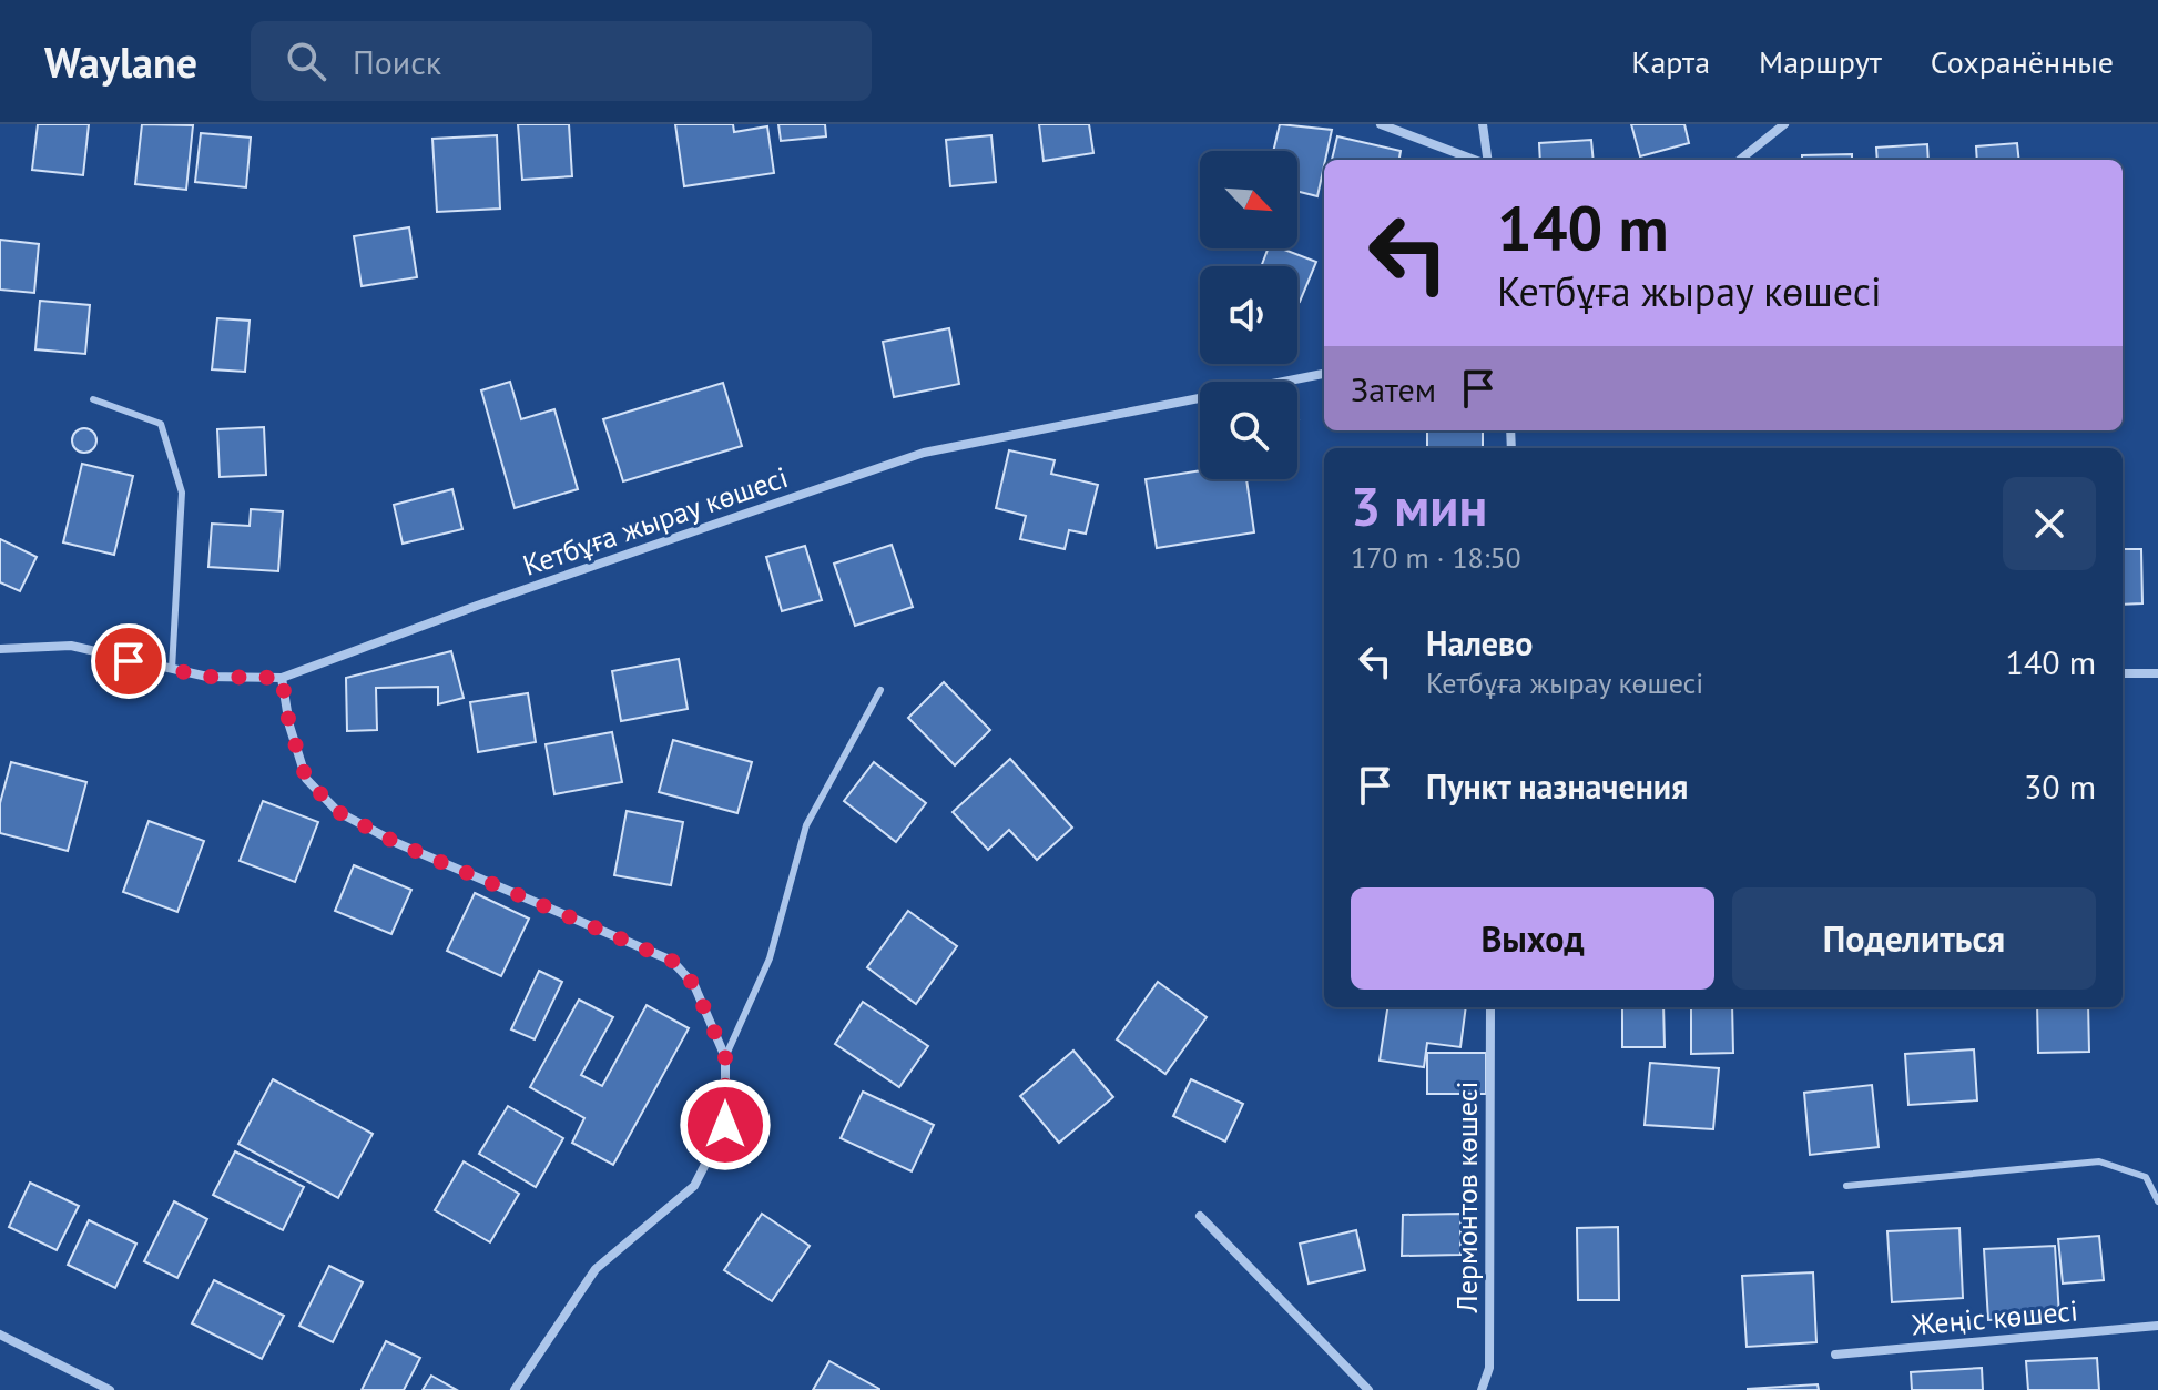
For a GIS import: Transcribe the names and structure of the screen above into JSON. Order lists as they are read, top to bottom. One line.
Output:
{"streets":{"street":["Кетбұға жырау көшесі","Лермонтов көшесі","Жеңіс көшесі"]},"north":"bottom right","page":{"header":"Waylane","search":"Поиск","nav":["Карта","Маршрут","Сохранённые"],"turn":["140 m","Кетбұға жырау көшесі"],"then":"Затем","heading":["3 мин","170 m · 18:50"],"list":[{"name":"Налево","note":"Кетбұға жырау көшесі","value":"140 m"},{"name":"Пункт назначения","value":"30 m"}],"buttons":["Выход","Поделиться"]}}
